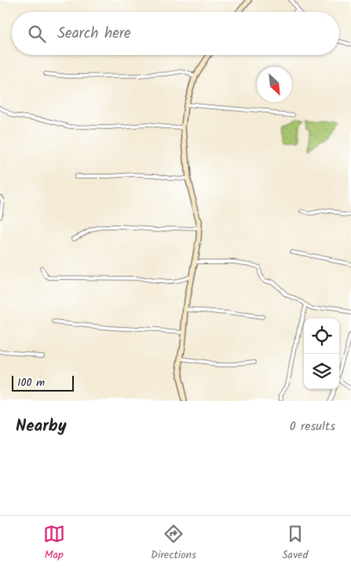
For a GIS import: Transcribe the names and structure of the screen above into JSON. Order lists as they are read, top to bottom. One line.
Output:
{"scale_bar":"100 m","north":"bottom right","page":{"search":"Search here","scale":"100 m","heading":["Nearby","0 results"],"nav":["Map","Directions","Saved"]}}
